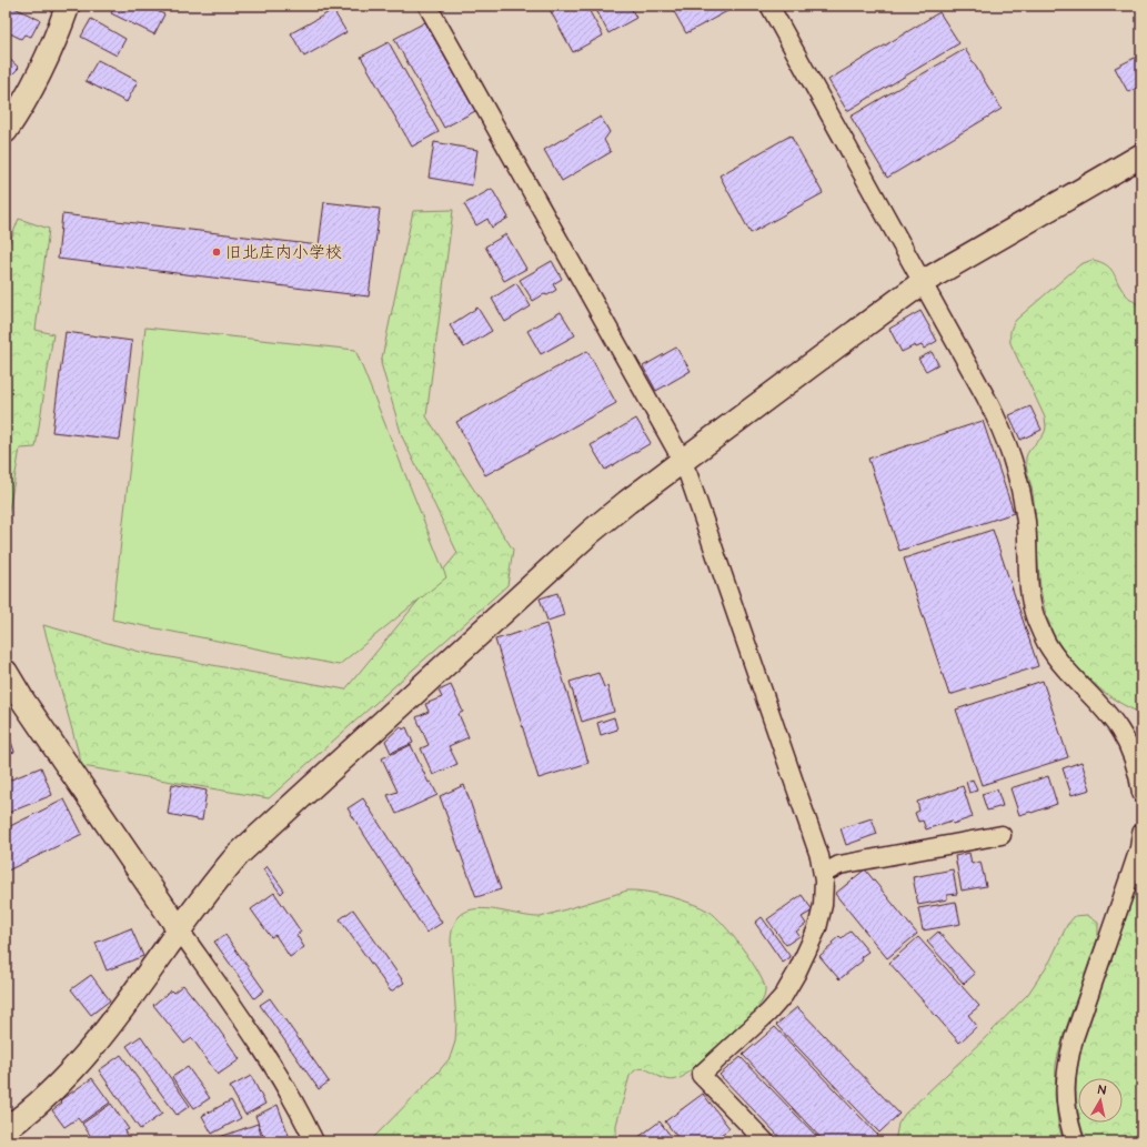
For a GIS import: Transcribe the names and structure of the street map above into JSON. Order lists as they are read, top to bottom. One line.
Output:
{"places":["旧北庄内小学校"],"north":"top"}
